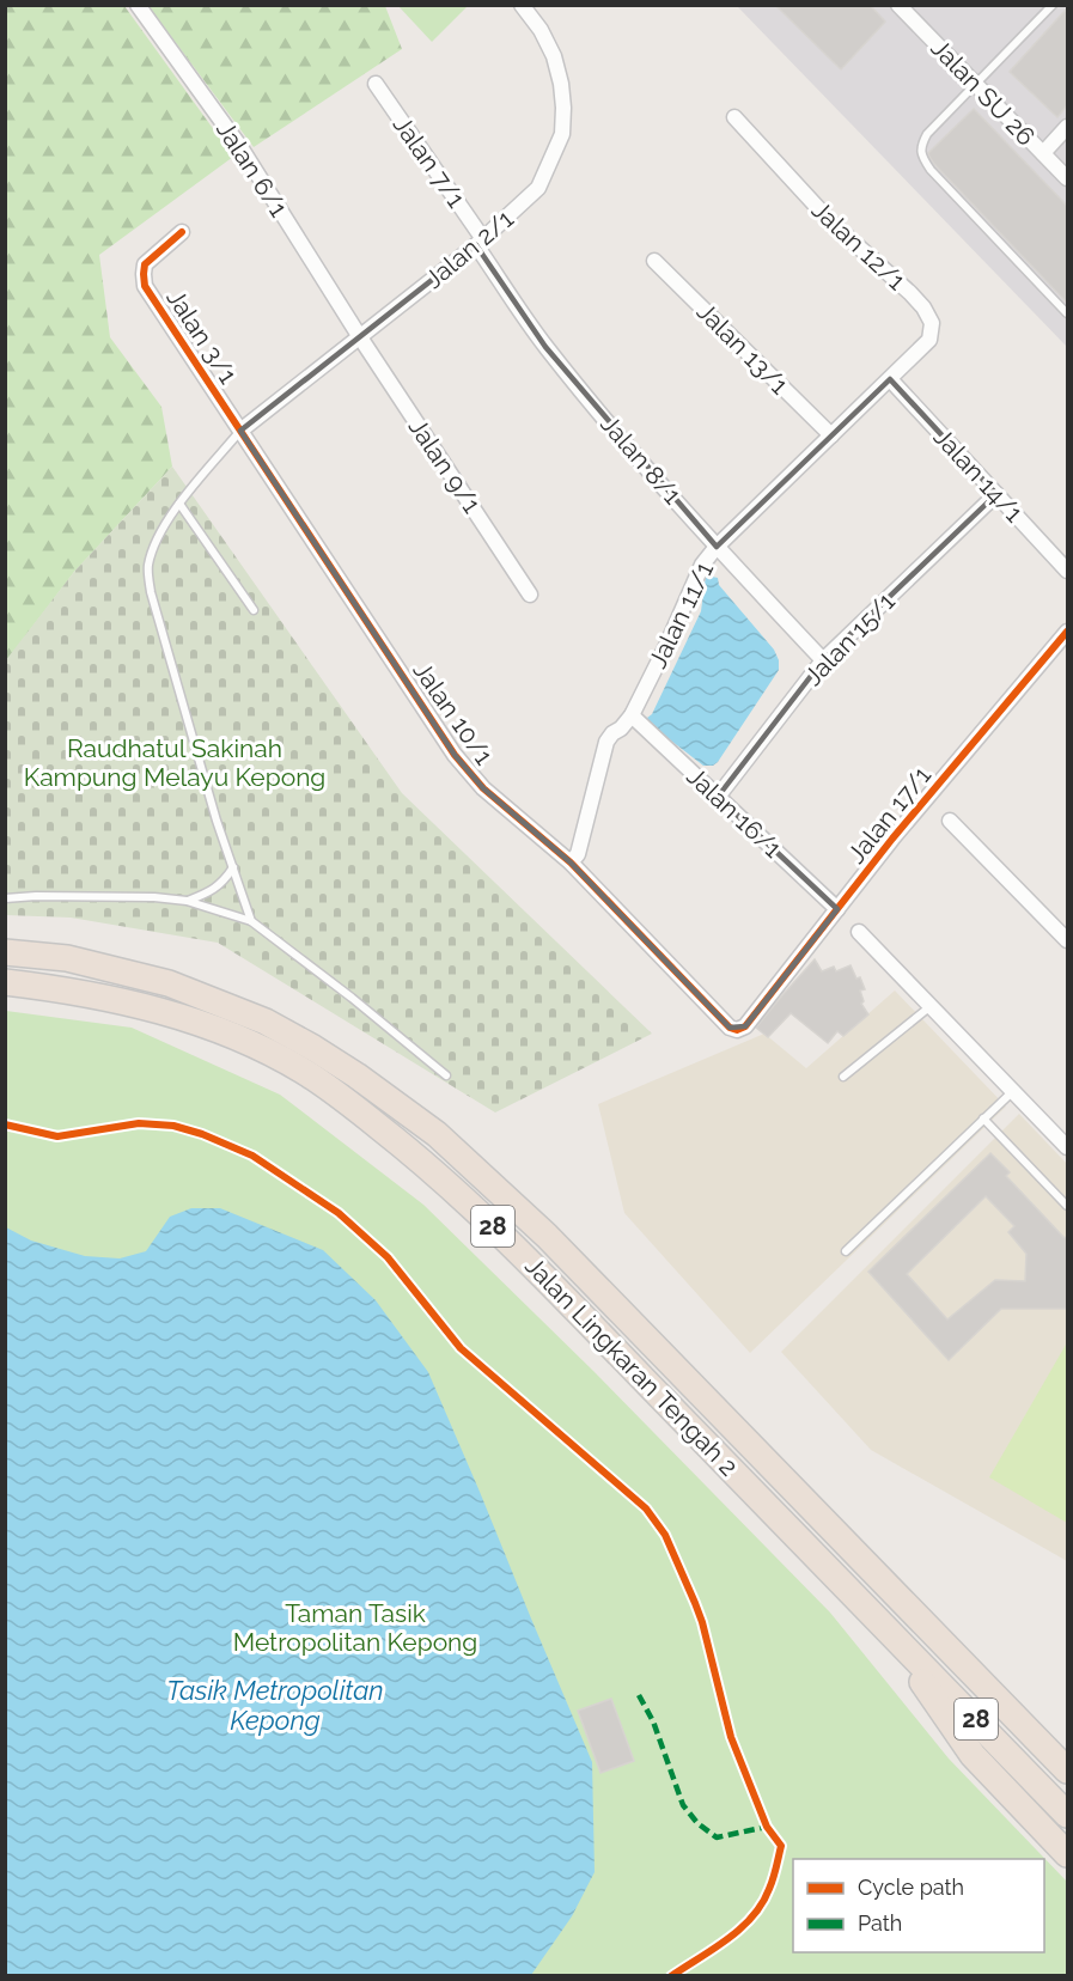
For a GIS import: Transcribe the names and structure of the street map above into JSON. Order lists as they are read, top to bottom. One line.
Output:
{"streets":{"highway":["28","Jalan Lingkaran Tengah 2"],"street":["Jalan SU 26","Jalan 7/1","Jalan 6/1","Jalan 12/1","Jalan 2/1","Jalan 3/1","Jalan 13/1","Jalan 8/1","Jalan 9/1","Jalan 14/1","Jalan 11/1","Jalan 15/1","Jalan 10/1","Jalan 16/1","Jalan 17/1"]},"crossings":[["Jalan 7/1","Jalan 2/1"],["Jalan 7/1","Jalan 8/1"],["Jalan 6/1","Jalan 2/1"],["Jalan 6/1","Jalan 9/1"],["Jalan 12/1","Jalan 14/1"],["Jalan 12/1","Jalan 11/1"],["Jalan 2/1","Jalan 3/1"],["Jalan 2/1","Jalan 8/1"],["Jalan 2/1","Jalan 9/1"],["Jalan 2/1","Jalan 10/1"],["Jalan 3/1","Jalan 10/1"],["Jalan 13/1","Jalan 11/1"],["Jalan 8/1","Jalan 11/1"],["Jalan 8/1","Jalan 15/1"],["Jalan 14/1","Jalan 11/1"],["Jalan 14/1","Jalan 15/1"],["Jalan 11/1","Jalan 10/1"],["Jalan 11/1","Jalan 16/1"],["Jalan 15/1","Jalan 16/1"],["Jalan 10/1","Jalan 17/1"],["Jalan 16/1","Jalan 17/1"]],"water":["Tasik Metropolitan Kepong"],"parks":["Raudhatul Sakinah Kampung Melayu Kepong","Taman Tasik Metropolitan Kepong"],"legend":["Cycle path","Path"]}
